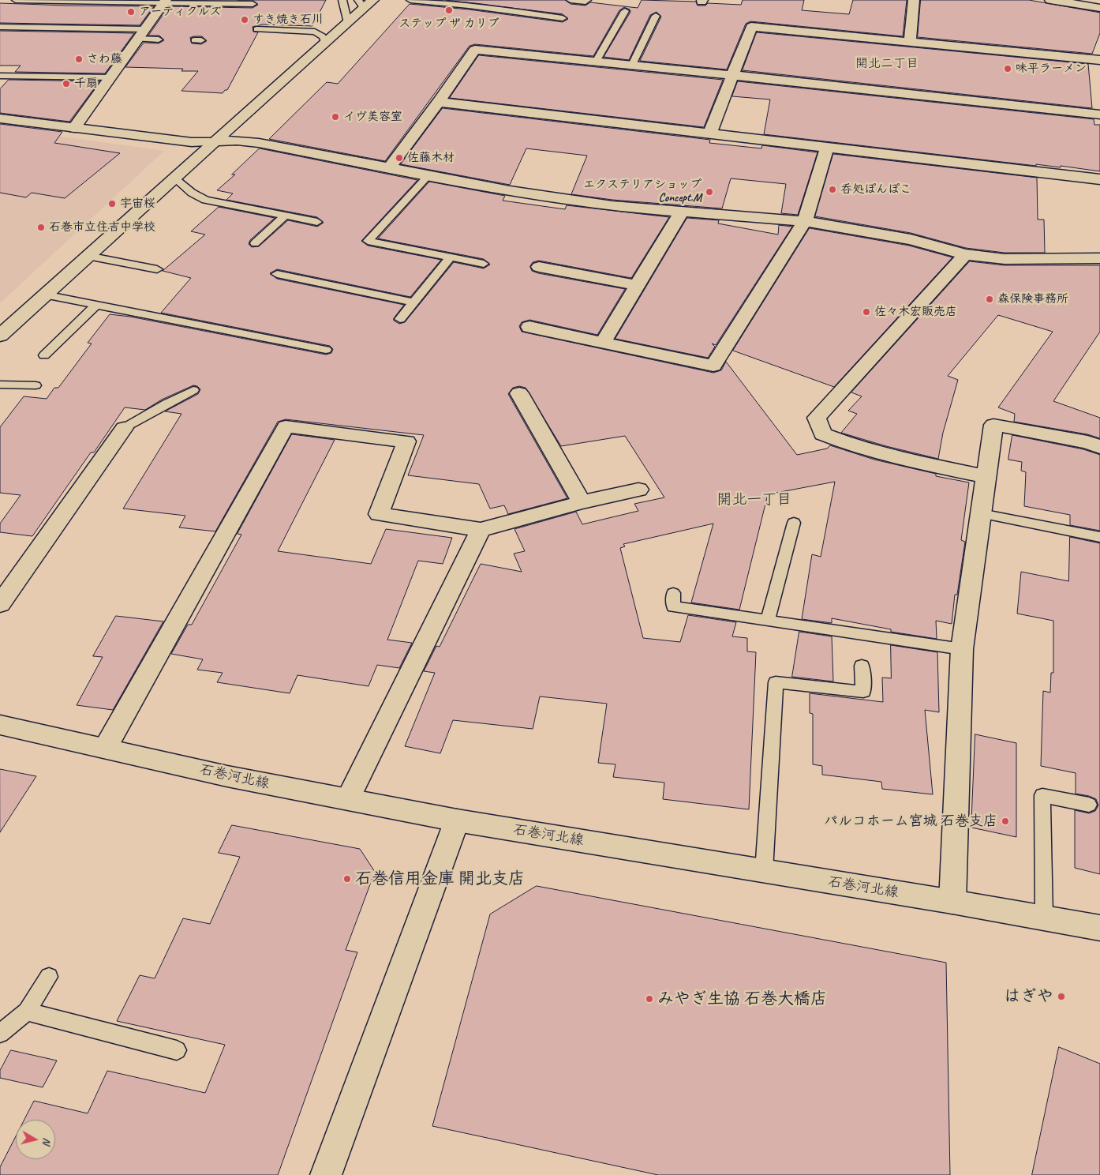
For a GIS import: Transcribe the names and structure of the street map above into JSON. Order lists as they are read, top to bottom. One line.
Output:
{"streets":{"street":["石巻河北線"]},"districts":["開北二丁目","開北一丁目"],"places":["ステップ ザ カリブ","アーティクルズ","すき焼き石川","さわ藤","味平ラーメン","千扇","イヴ美容室","佐藤木材","呑処ぽんぽこ","エクステリアショップ Concept.M","宇宙桜","石巻市立住吉中学校","森保険事務所","佐々木宏販売店","パルコホーム宮城 石巻支店","石巻信用金庫 開北支店","はぎや","みやぎ生協 石巻大橋店"],"north":"right"}
